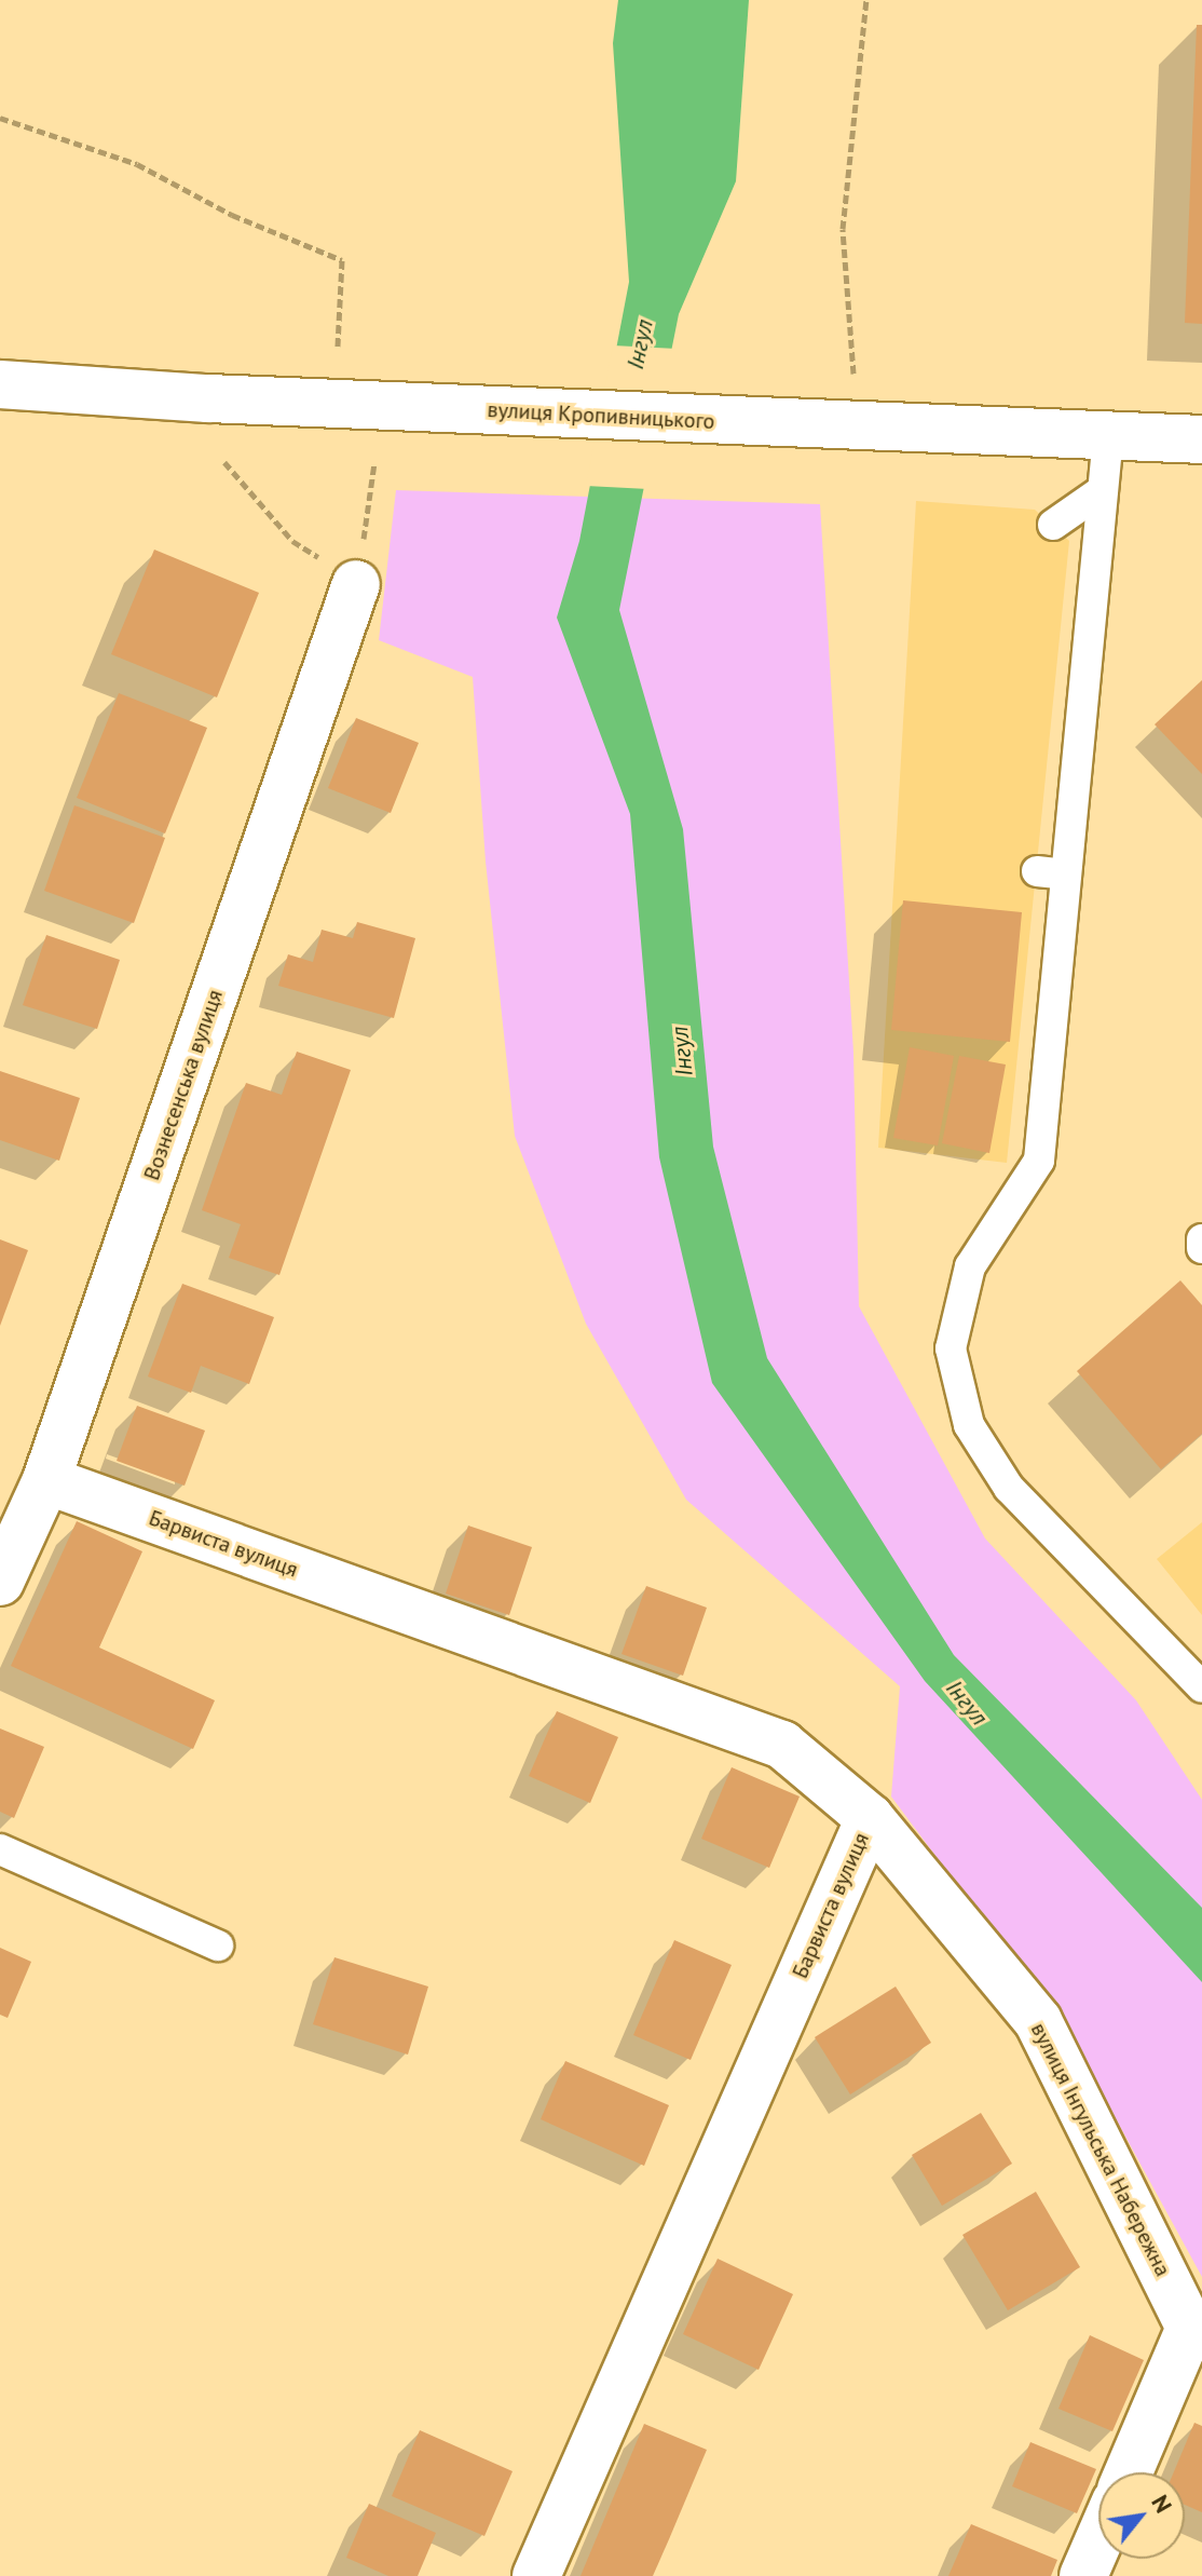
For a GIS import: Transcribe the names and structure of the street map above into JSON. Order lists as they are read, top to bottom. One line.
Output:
{"streets":{"street":["вулиця Кропивницького","Вознесенська вулиця","Барвиста вулиця","вулиця Інгульська Набережна"]},"crossings":[["Вознесенська вулиця","Барвиста вулиця"],["Барвиста вулиця","вулиця Інгульська Набережна"]],"water":["Інгул"],"north":"top right"}
